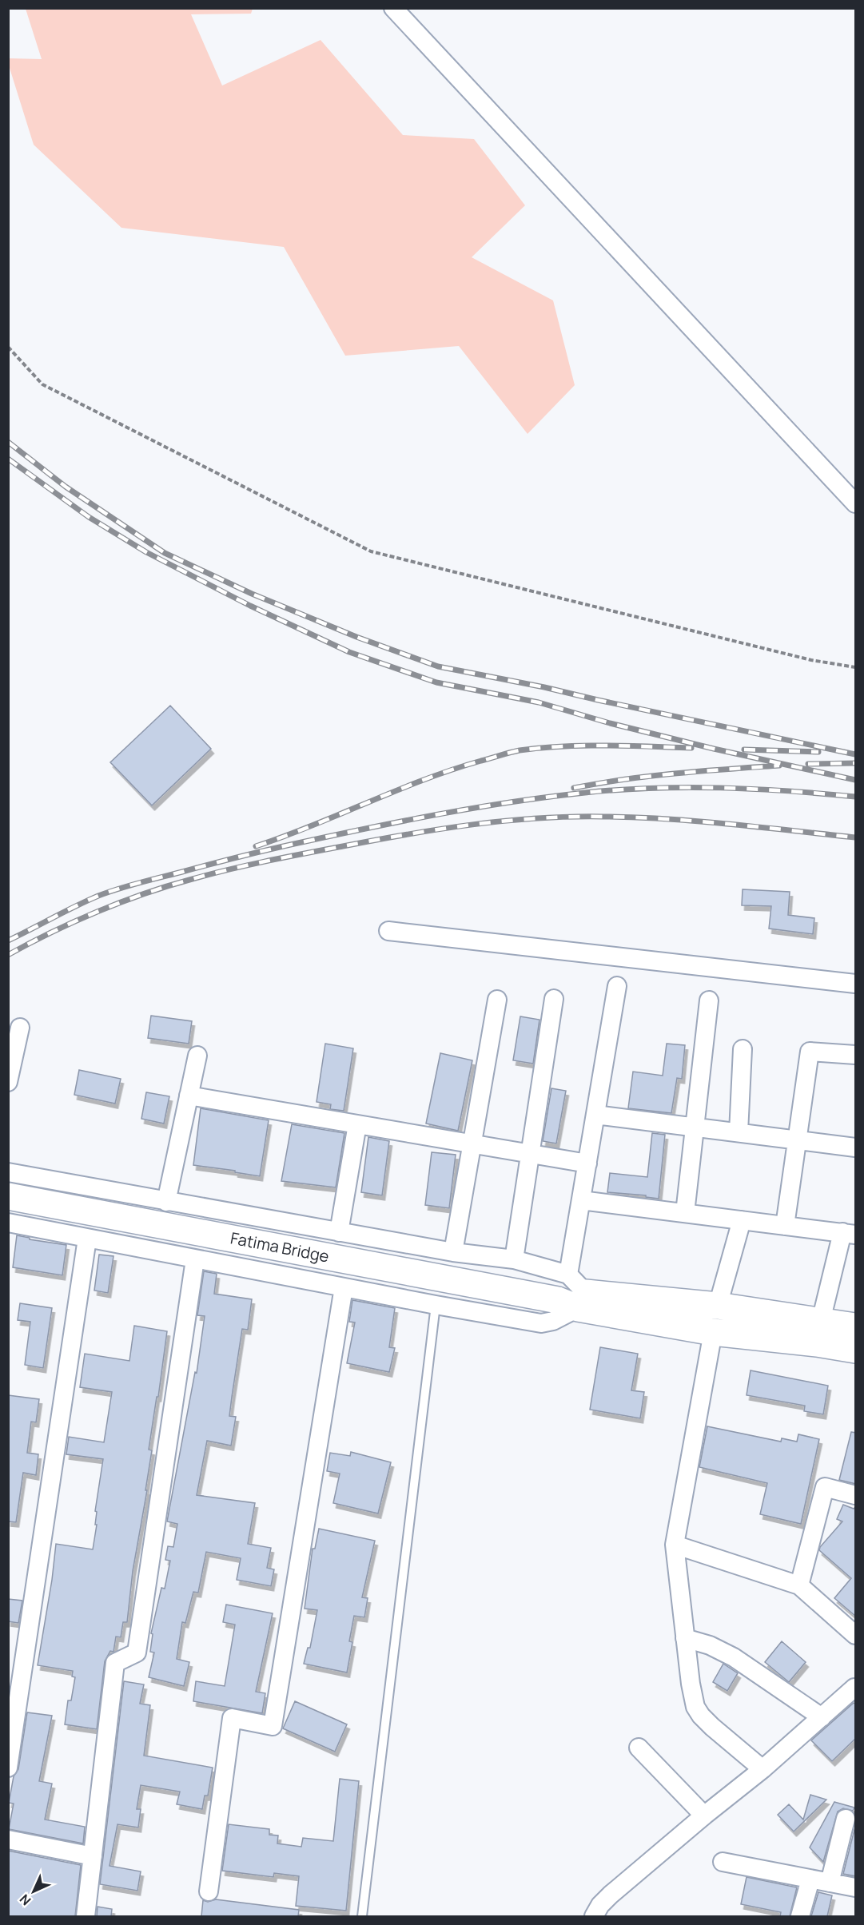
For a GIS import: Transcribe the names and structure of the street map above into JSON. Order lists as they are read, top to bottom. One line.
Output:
{"streets":{"main road":["Fatima Bridge"]},"north":"bottom left"}
